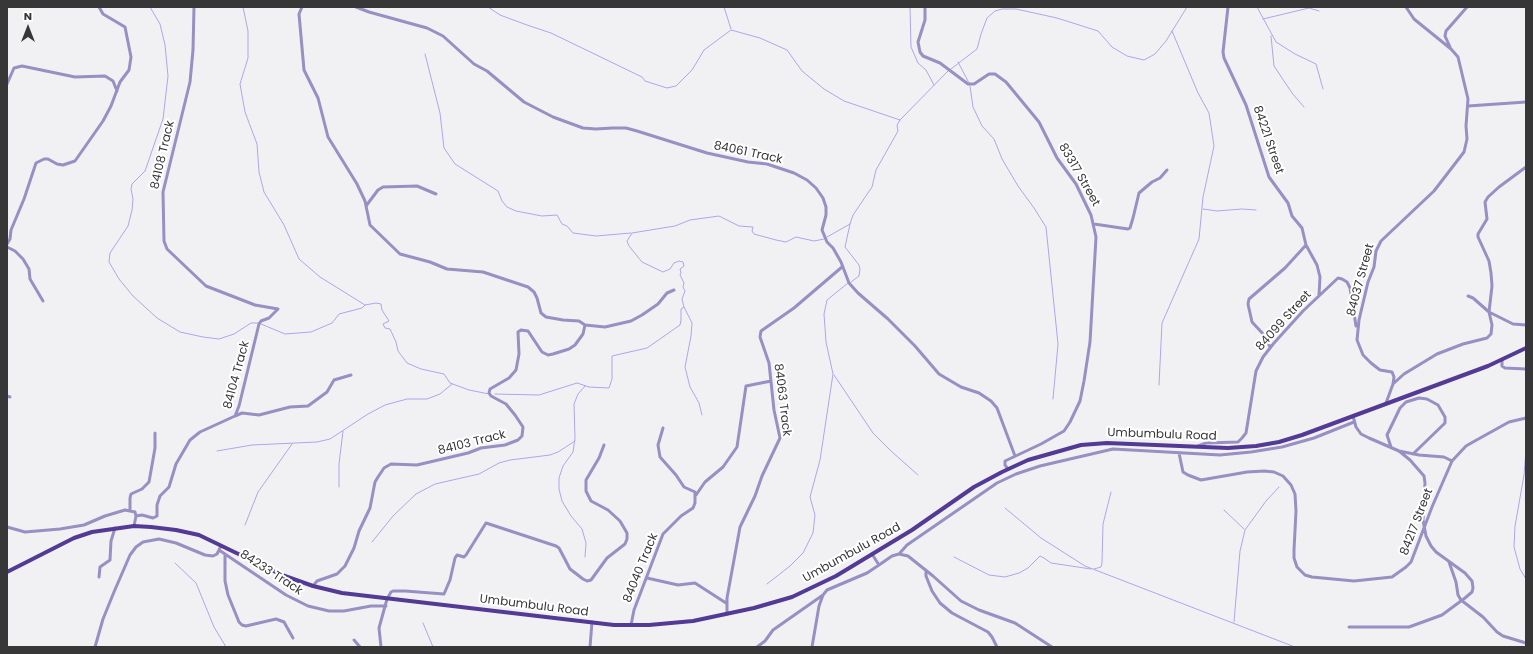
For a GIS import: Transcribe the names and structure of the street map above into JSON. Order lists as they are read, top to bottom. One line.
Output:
{"streets":{"main road":["Umbumbulu Road"],"street":["84221 Street","84061 Track","84108 Track","83317 Street","84037 Street","84099 Street","84104 Track","84063 Track","84103 Track","84217 Street","84040 Track","84233 Track"]},"crossings":[["84221 Street","84099 Street"],["84061 Track","83317 Street"],["84061 Track","84063 Track"],["84108 Track","84104 Track"],["84037 Street","84099 Street"],["84099 Street","Umbumbulu Road"],["84063 Track","Umbumbulu Road"],["84063 Track","84040 Track"],["Umbumbulu Road","84103 Track"],["Umbumbulu Road","84040 Track"]],"north":"top"}
